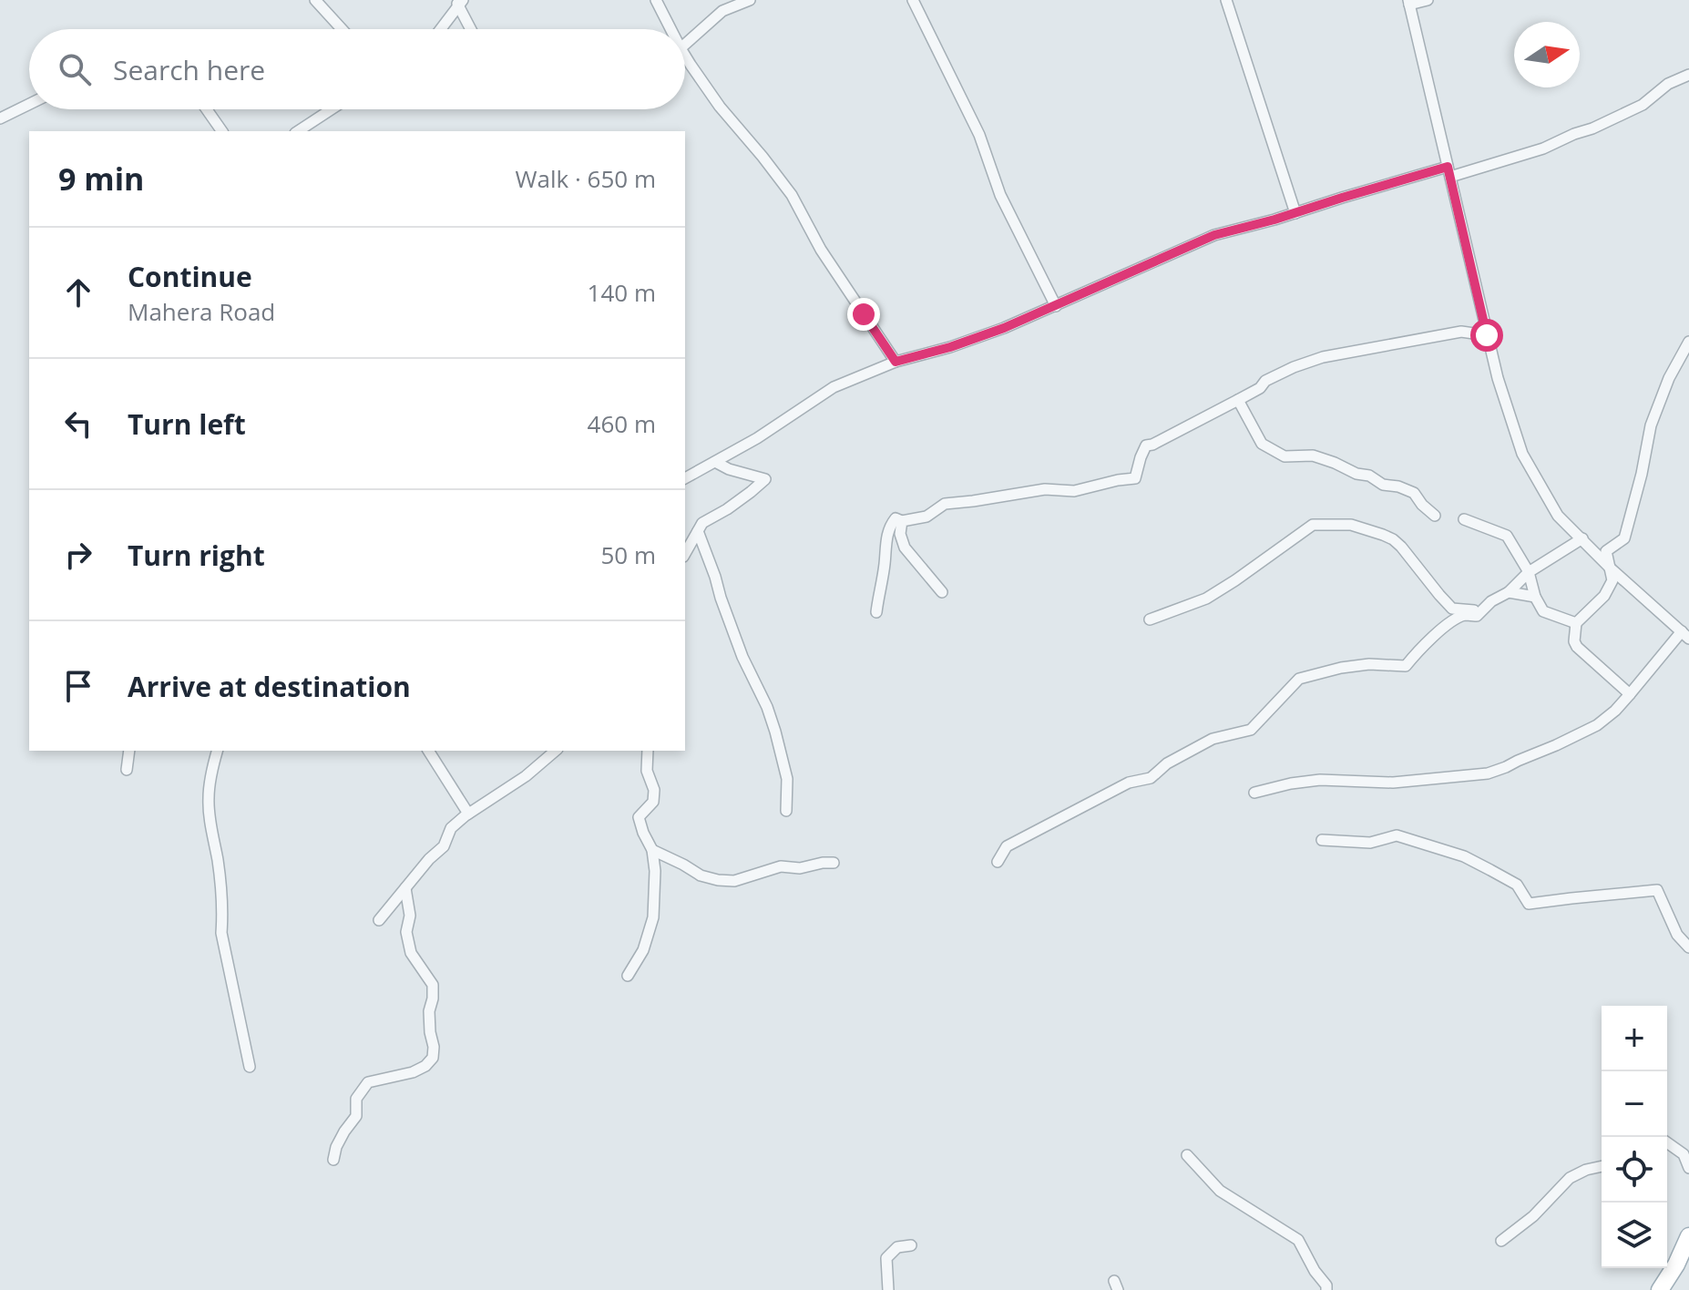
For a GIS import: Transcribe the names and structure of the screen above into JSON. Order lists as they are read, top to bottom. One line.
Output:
{"north":"right","page":{"search":"Search here","heading":["9 min","Walk · 650 m"],"list":[["Continue","Mahera Road","140 m"],["Turn left","460 m"],["Turn right","50 m"],"Arrive at destination"],"map_buttons":["+","−"]}}
